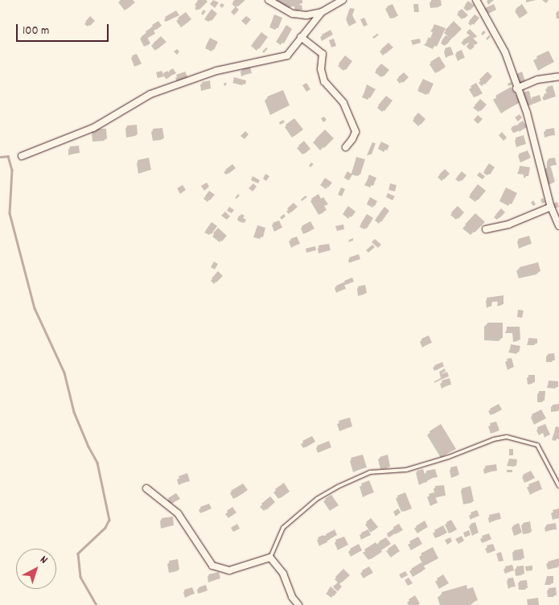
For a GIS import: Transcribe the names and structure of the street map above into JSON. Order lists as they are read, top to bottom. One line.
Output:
{"scale_bar":"100 m","north":"top right"}
